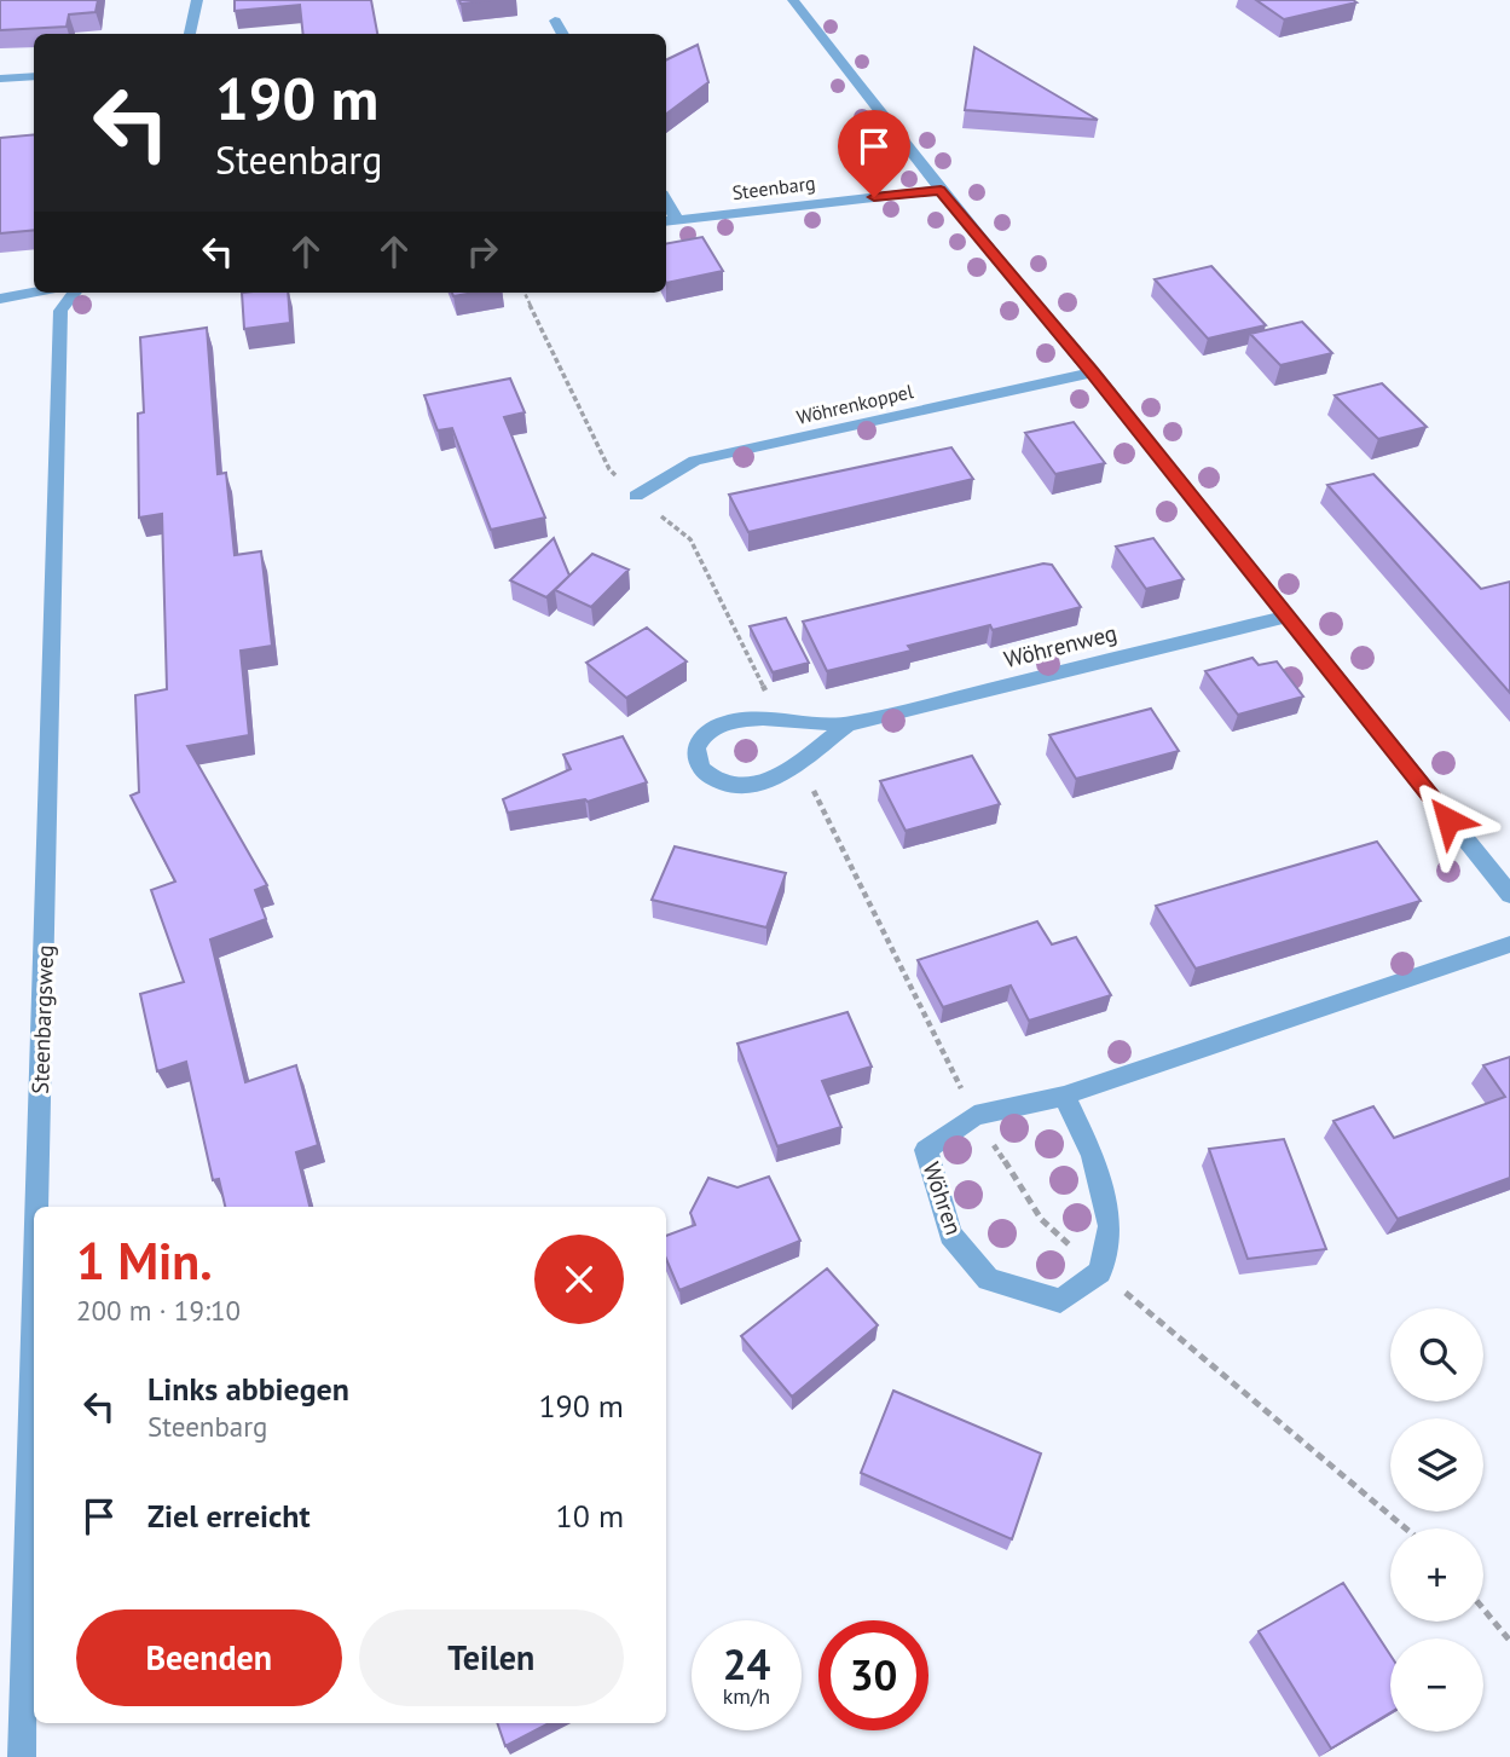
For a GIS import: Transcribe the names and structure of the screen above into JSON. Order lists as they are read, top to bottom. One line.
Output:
{"streets":{"street":["Steenbarg","Wöhrenkoppel","Wöhrenweg","Steenbargsweg","Wöhren"]},"page":{"turn":["190 m","Steenbarg"],"heading":["1 Min.","200 m · 19:10"],"map_buttons":["+","−"],"list":[{"name":"Links abbiegen","note":"Steenbarg","value":"190 m"},{"name":"Ziel erreicht","value":"10 m"}],"buttons":["Beenden","Teilen"],"speed":"24 km/h","limit":"30"}}
